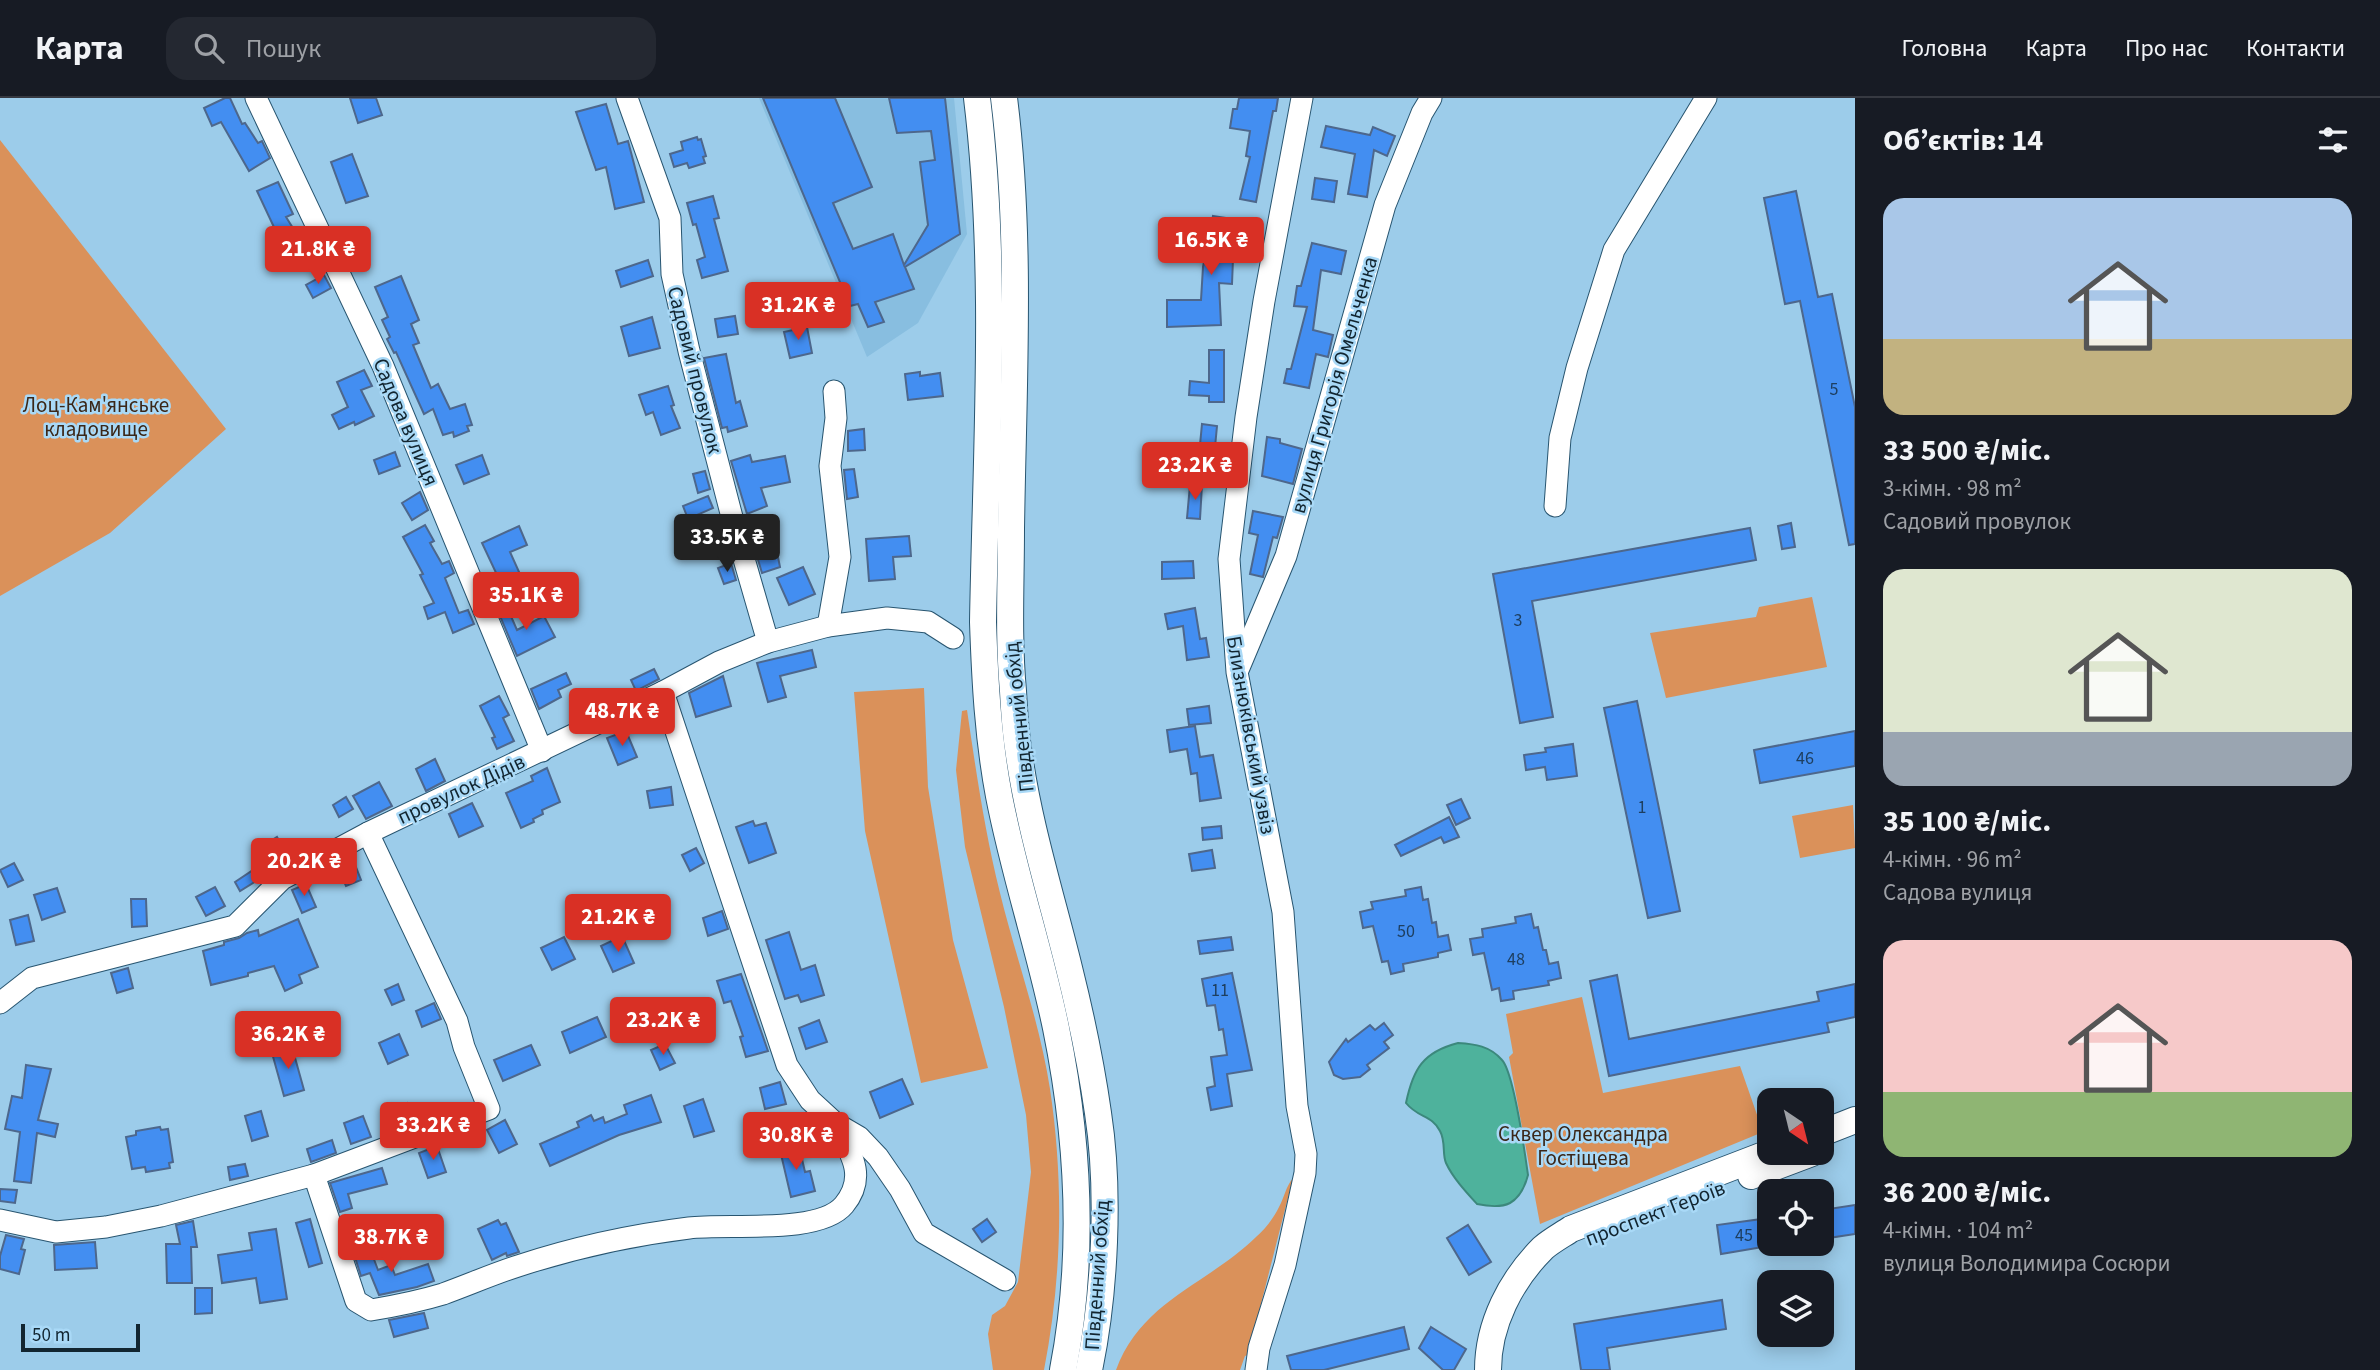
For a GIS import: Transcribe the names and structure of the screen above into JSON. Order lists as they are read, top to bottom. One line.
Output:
{"streets":{"main road":["Південний обхід","проспект Героїв"],"street":["Садовий провулок","вулиця Григорія Омельченка","Садова вулиця","Близнюківський узвіз","провулок Дідів"]},"crossings":[["Садовий провулок","провулок Дідів"],["вулиця Григорія Омельченка","Близнюківський узвіз"],["Садова вулиця","провулок Дідів"]],"parks":["Лоц-Кам'янcьке кладовище","Сквер Олександра Гостіщева"],"house_numbers":["5","3","46","1","50","48","11","45"],"scale_bar":"50 m","north":"bottom right","page":{"header":"Карта","search":"Пошук","nav":["Головна","Карта","Про нас","Контакти"],"heading":"Об’єктів: 14","list":[{"name":"33 500 ₴/міс.","note":"3-кімн. · 98 m² · Садовий провулок"},{"name":"35 100 ₴/міс.","note":"4-кімн. · 96 m² · Садова вулиця"},{"name":"36 200 ₴/міс.","note":"4-кімн. · 104 m² · вулиця Володимира Сосюри"}],"price":["16.5K ₴","21.8K ₴","31.2K ₴","23.2K ₴","33.5K ₴","35.1K ₴","48.7K ₴","20.2K ₴","21.2K ₴","23.2K ₴","36.2K ₴","33.2K ₴","30.8K ₴","38.7K ₴"],"scale":"50 m"}}
